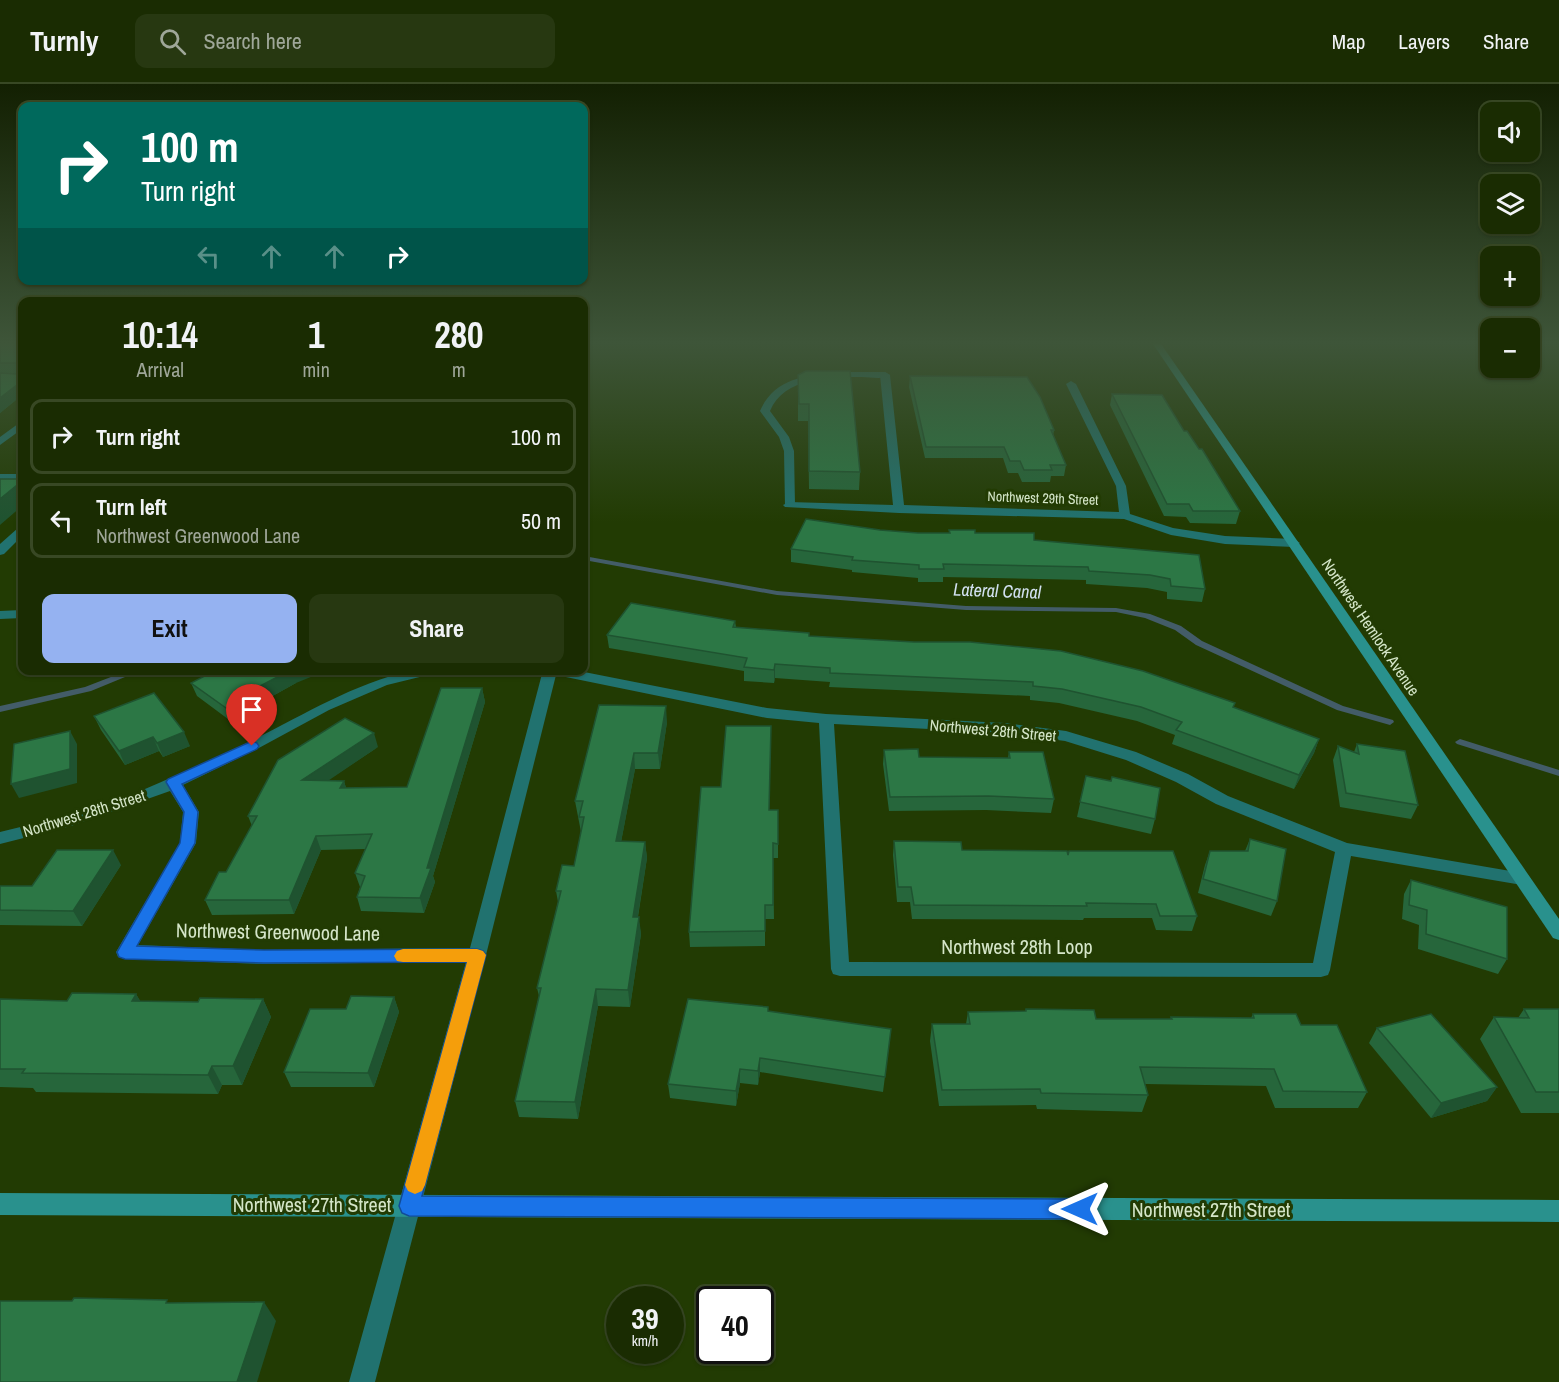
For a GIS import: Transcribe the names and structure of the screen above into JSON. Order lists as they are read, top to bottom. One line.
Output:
{"streets":{"street":["Northwest 29th Street","Northwest Hemlock Avenue","Northwest 28th Street","Northwest Greenwood Lane","Northwest 28th Loop","Northwest 27th Street"]},"crossings":[["Northwest 29th Street","Northwest Hemlock Avenue"],["Northwest Hemlock Avenue","Northwest 28th Street"],["Northwest 28th Street","Northwest Greenwood Lane"],["Northwest 28th Street","Northwest 28th Loop"]],"water":["Lateral Canal"],"page":{"header":"Turnly","search":"Search here","nav":["Map","Layers","Share"],"map_buttons":["+","−"],"turn":["100 m","Turn right"],"eta":["10:14","Arrival","1","min","280","m"],"list":[{"name":"Turn right","value":"100 m"},{"name":"Turn left","note":"Northwest Greenwood Lane","value":"50 m"}],"buttons":["Exit","Share"],"speed":"39 km/h","limit":"40"}}
